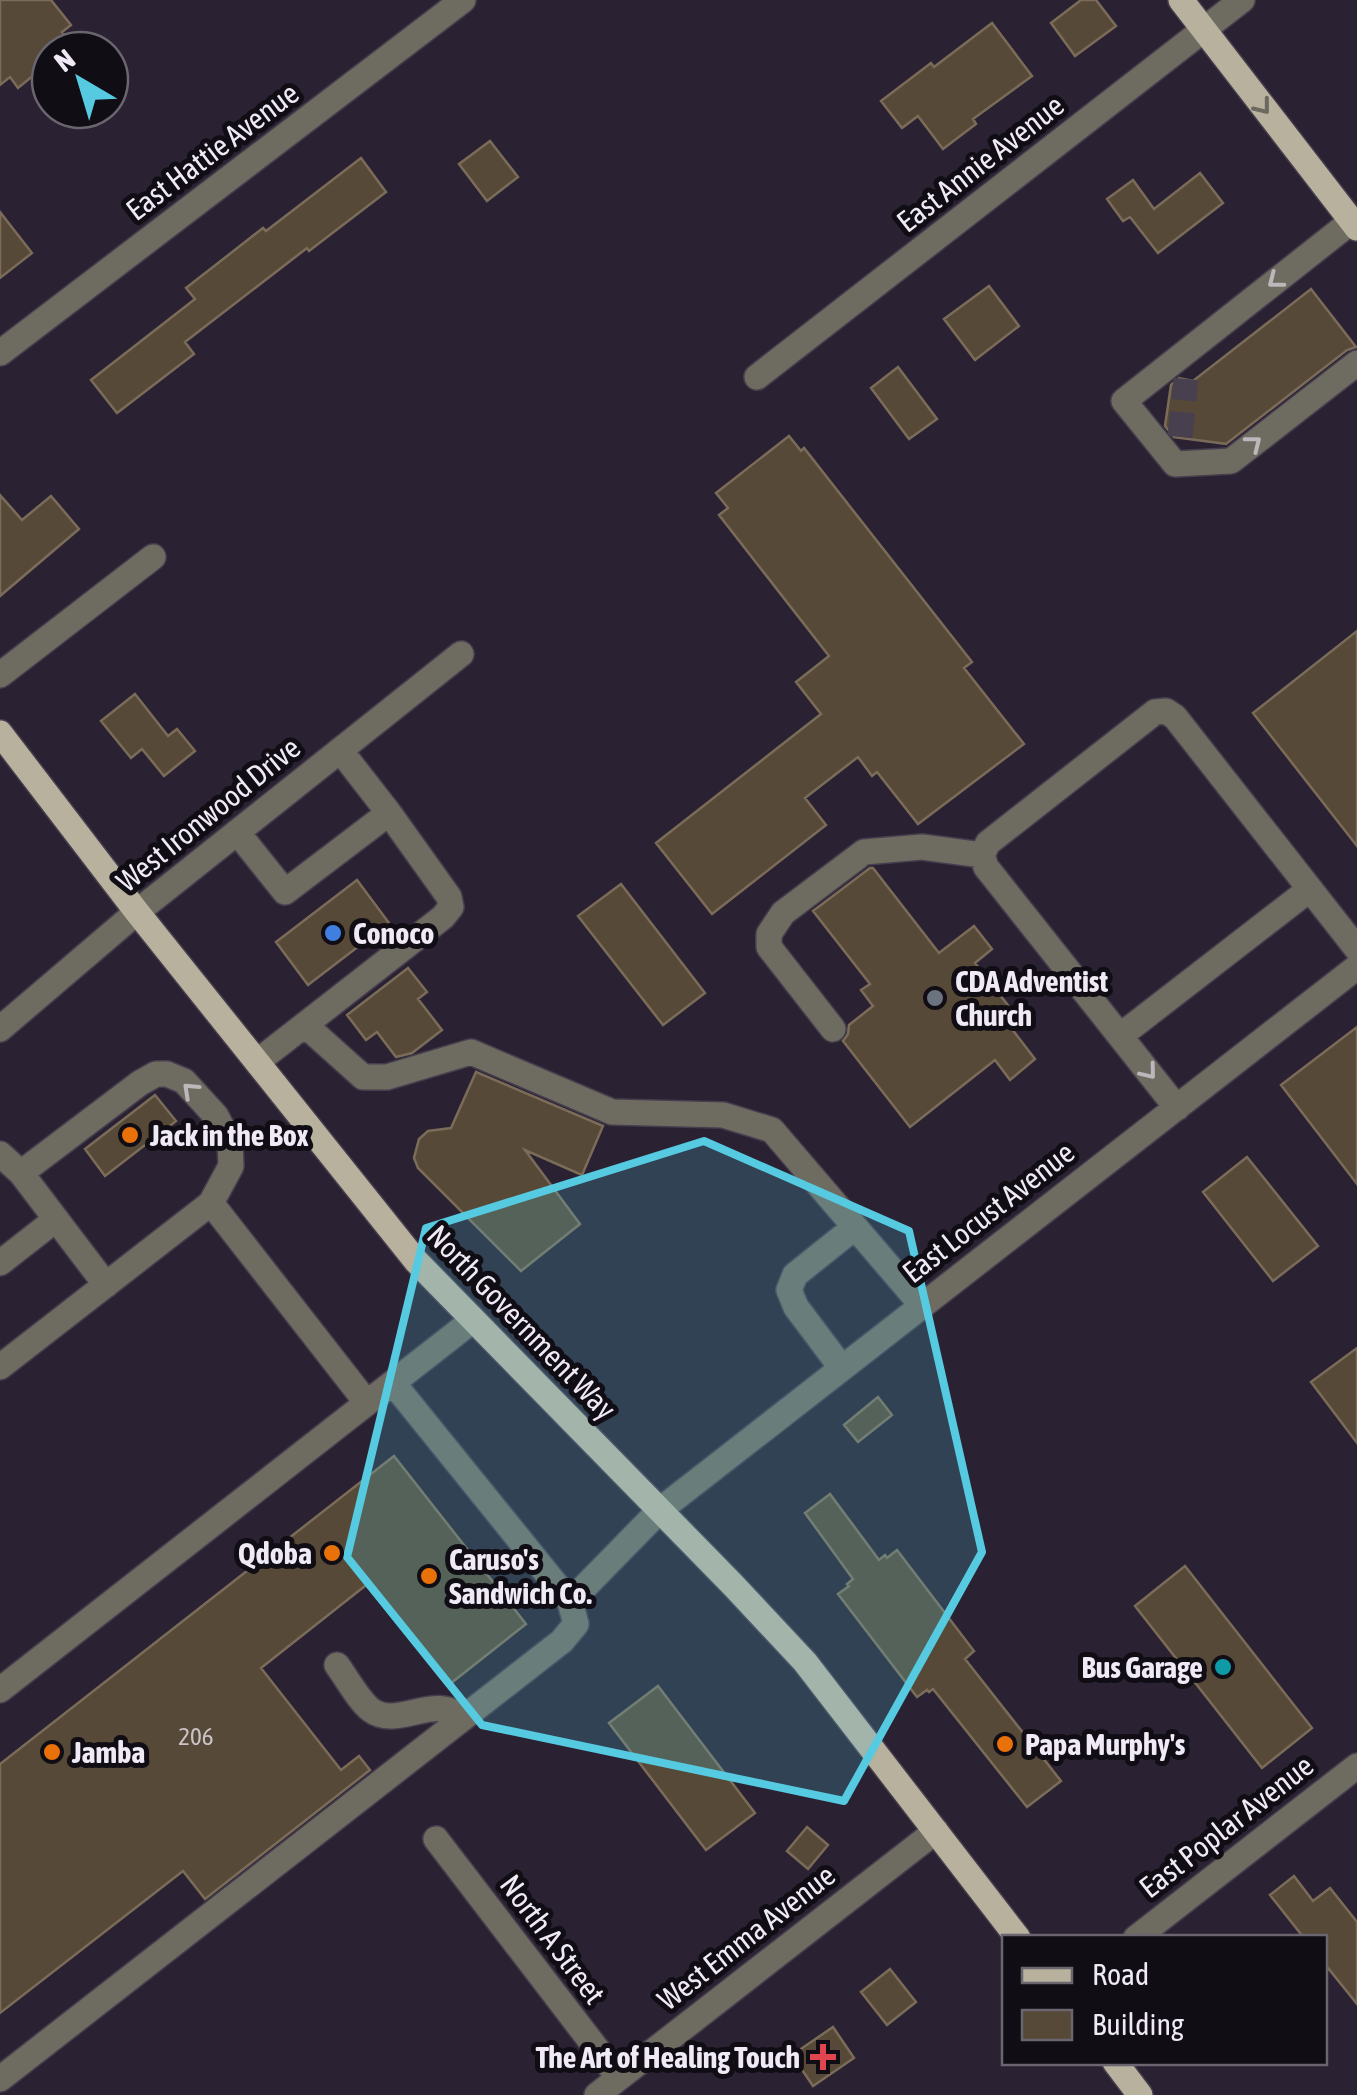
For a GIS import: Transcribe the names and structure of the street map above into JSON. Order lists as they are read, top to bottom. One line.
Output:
{"streets":{"main road":["North Government Way"],"street":["East Hattie Avenue","East Annie Avenue","West Ironwood Drive","East Locust Avenue","East Poplar Avenue","West Emma Avenue","North A Street"]},"crossings":[["West Ironwood Drive","North Government Way"],["East Locust Avenue","North Government Way"],["North Government Way","West Emma Avenue"],["West Emma Avenue","North A Street"]],"places":{"other":["Conoco","CDA Adventist Church","Jack in the Box","Qdoba","Caruso's Sandwich Co.","Bus Garage","Papa Murphy's","Jamba"],"health":["The Art of Healing Touch"]},"house_numbers":["206"],"legend":["Road","Building"],"north":"top left"}
